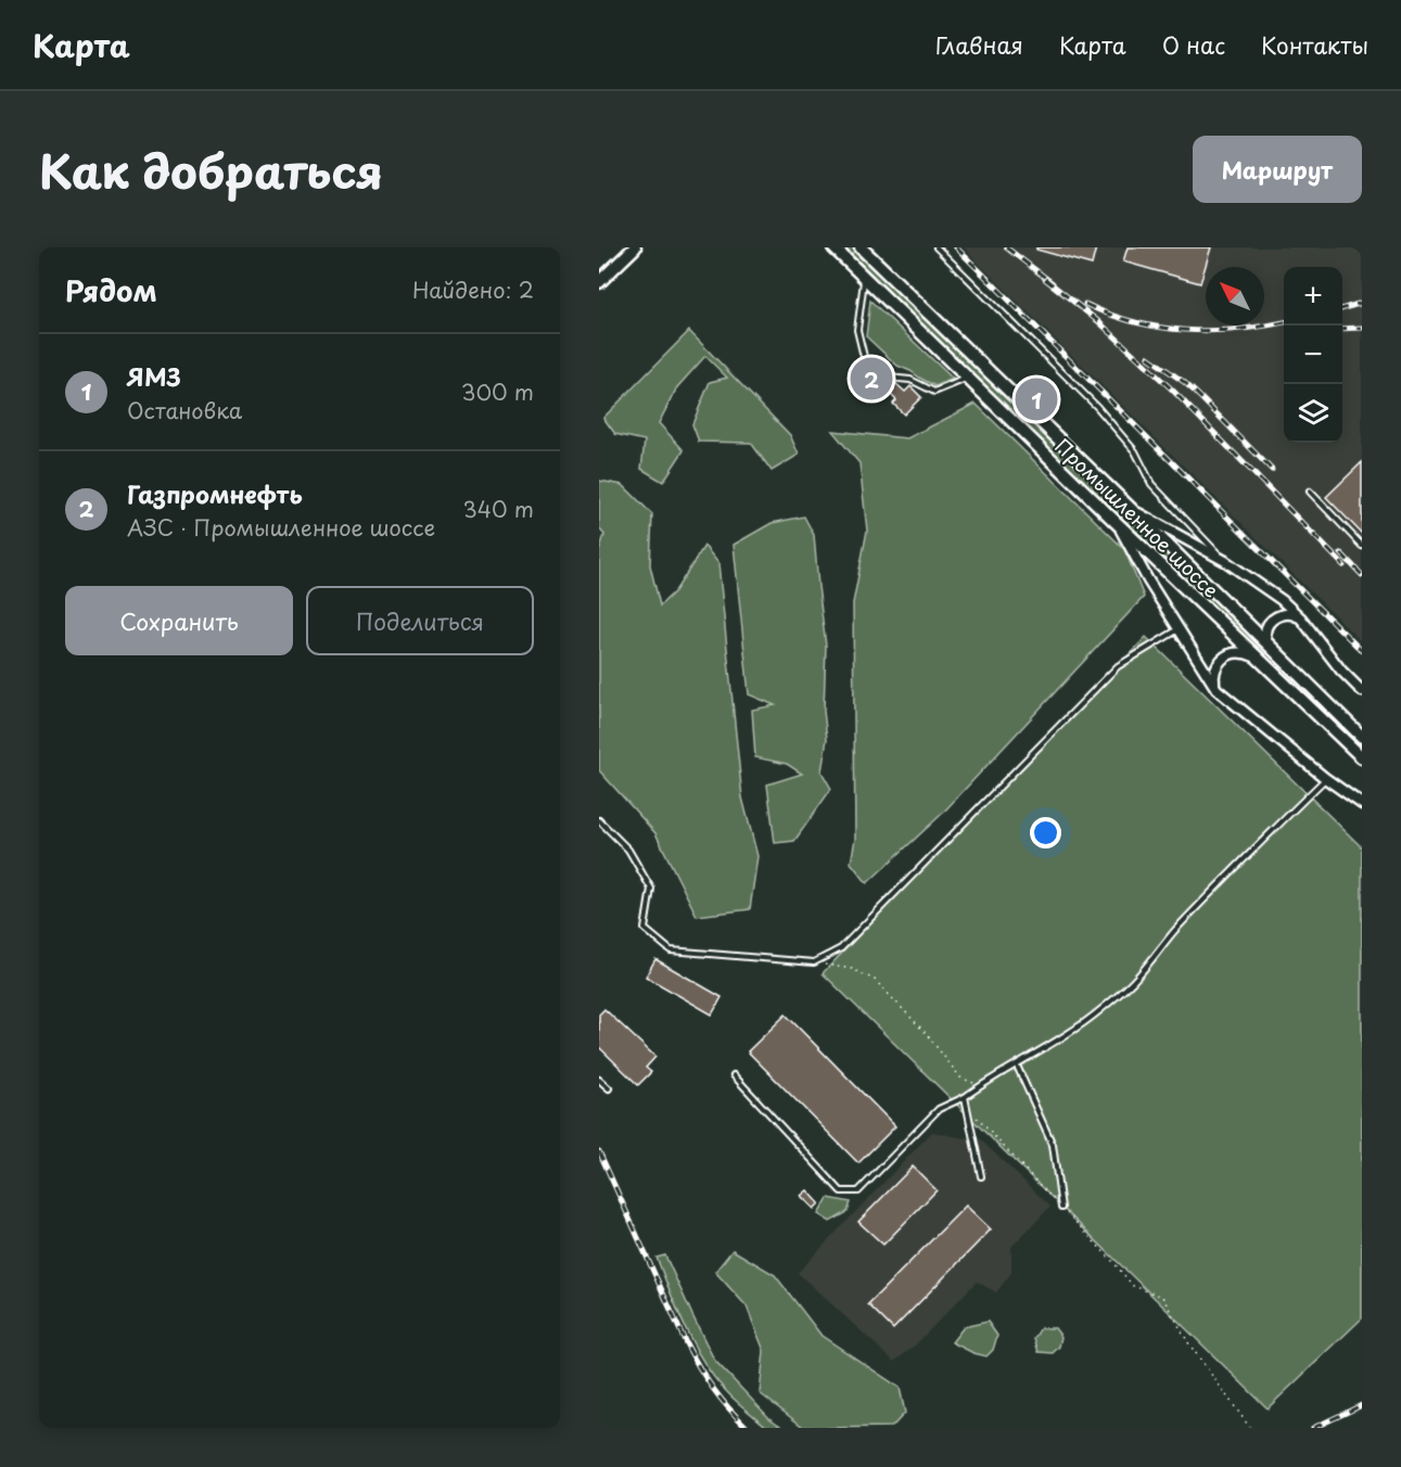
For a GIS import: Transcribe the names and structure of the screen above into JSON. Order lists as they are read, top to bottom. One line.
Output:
{"streets":{"main road":["Промышленное шоссе"]},"north":"top left","page":{"header":"Карта","nav":["Главная","Карта","О нас","Контакты"],"title":"Как добраться","buttons":["Маршрут",["Сохранить","Поделиться"]],"heading":["Рядом","Найдено: 2"],"map_buttons":["+","−"],"list":[{"mark":"1","name":"ЯМЗ","note":"Остановка","value":"300 m"},{"mark":"2","name":"Газпромнефть","note":"АЗС · Промышленное шоссе","value":"340 m"}],"pins":["2","1"]}}
